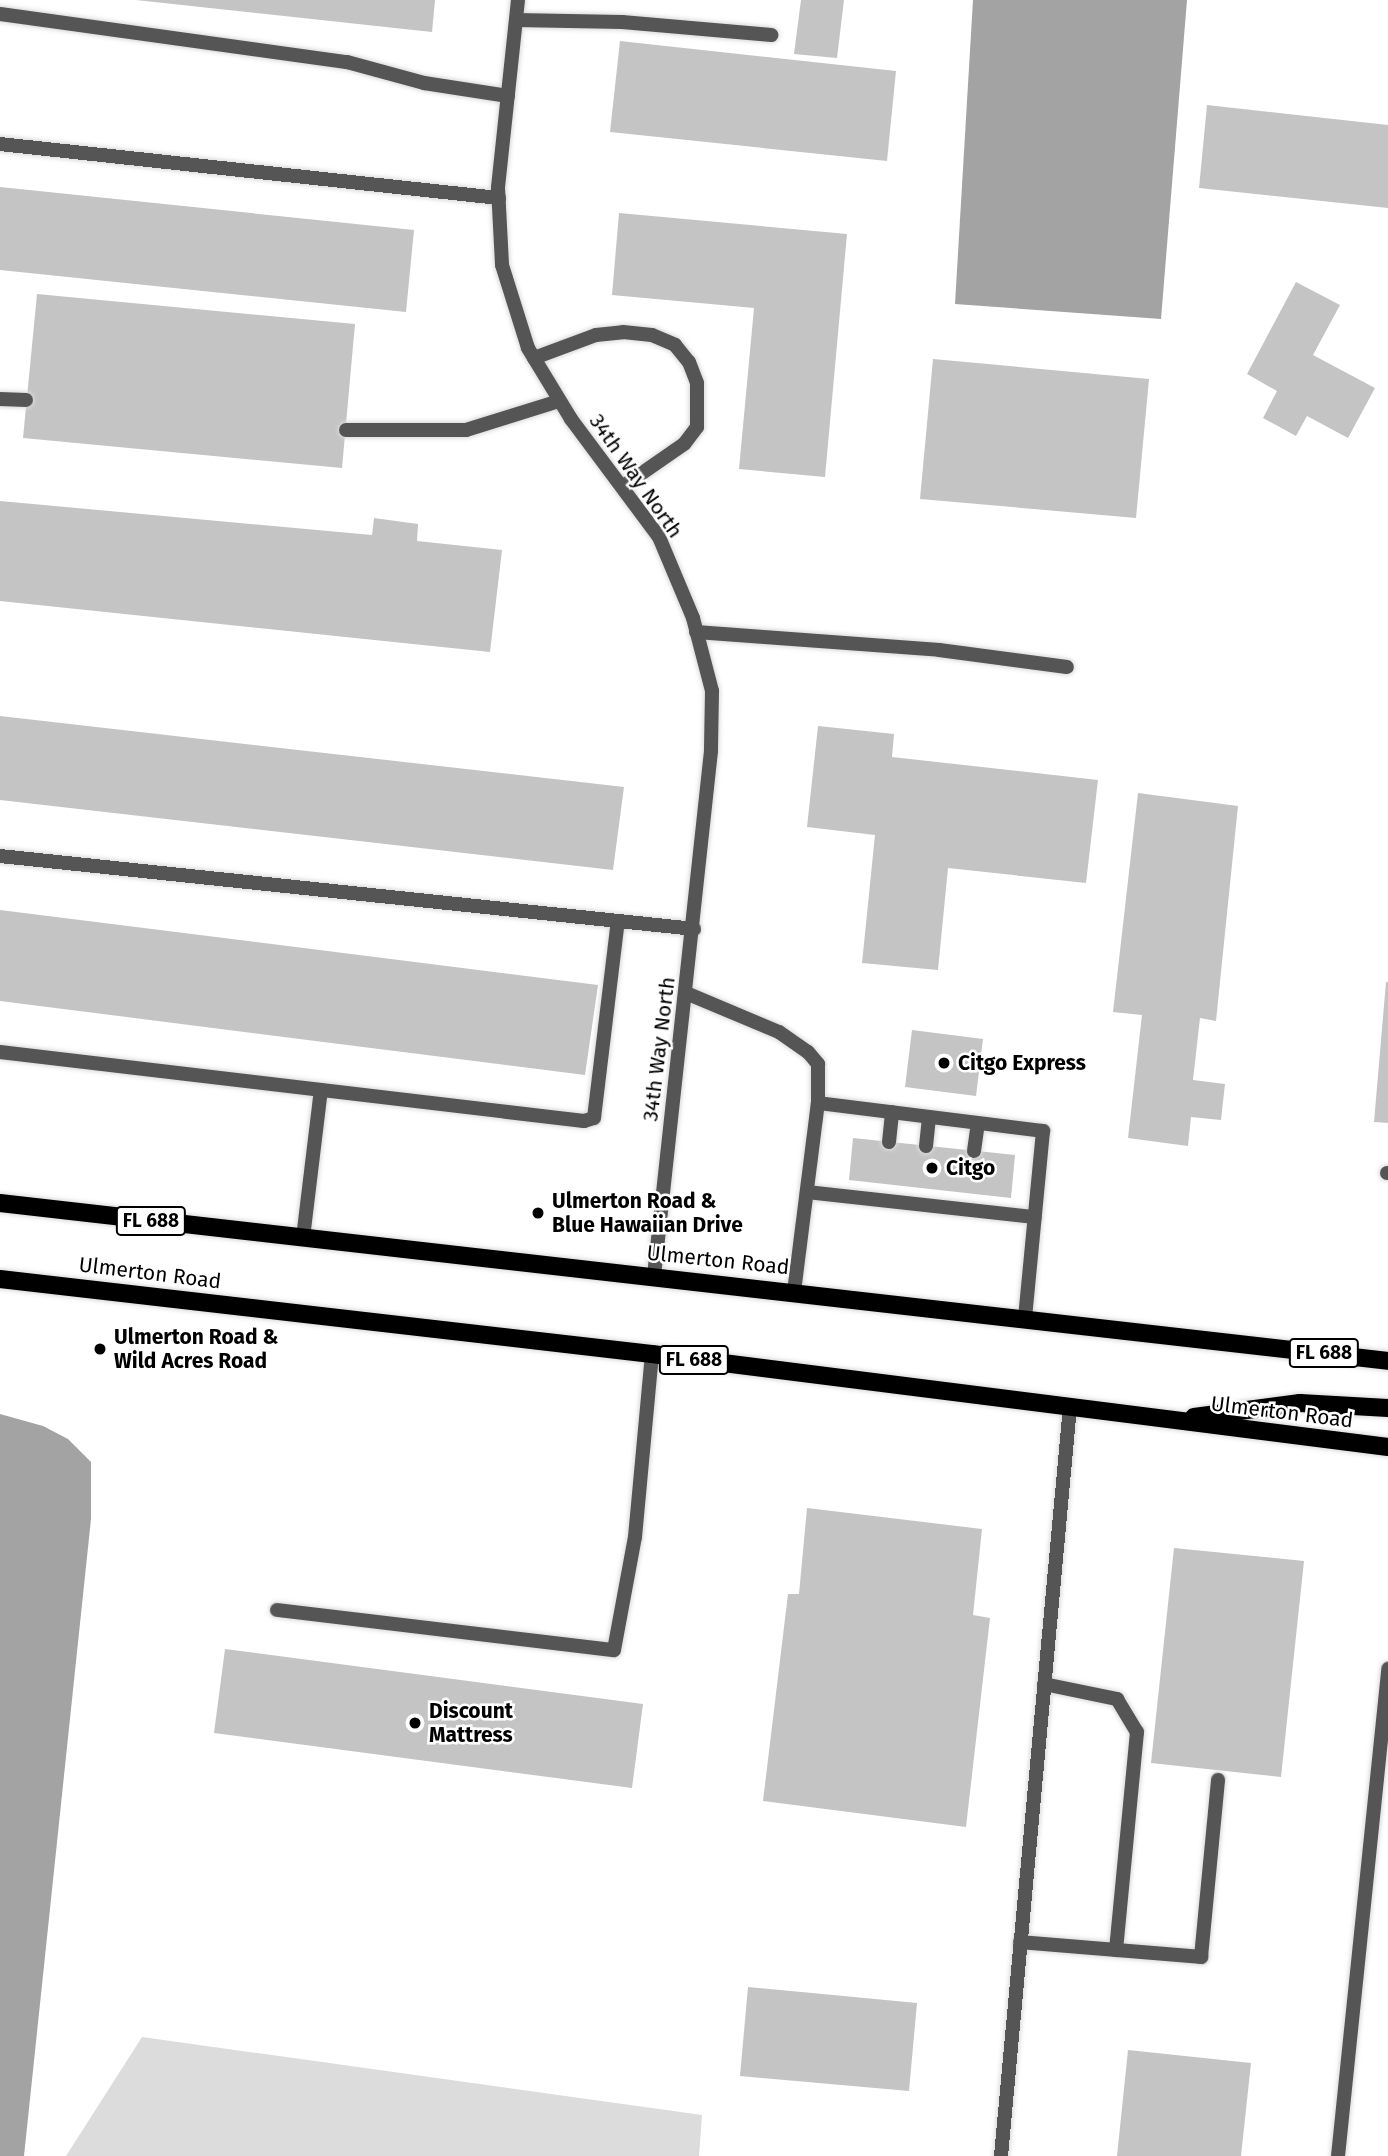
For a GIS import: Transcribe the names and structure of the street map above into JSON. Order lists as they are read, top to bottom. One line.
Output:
{"streets":{"main road":["FL 688","Ulmerton Road"],"street":["34th Way North"]},"crossings":[["34th Way North","Ulmerton Road"]],"places":["Citgo Express","Citgo","Ulmerton Road & Blue Hawaiian Drive","Ulmerton Road & Wild Acres Road","Discount Mattress"]}
